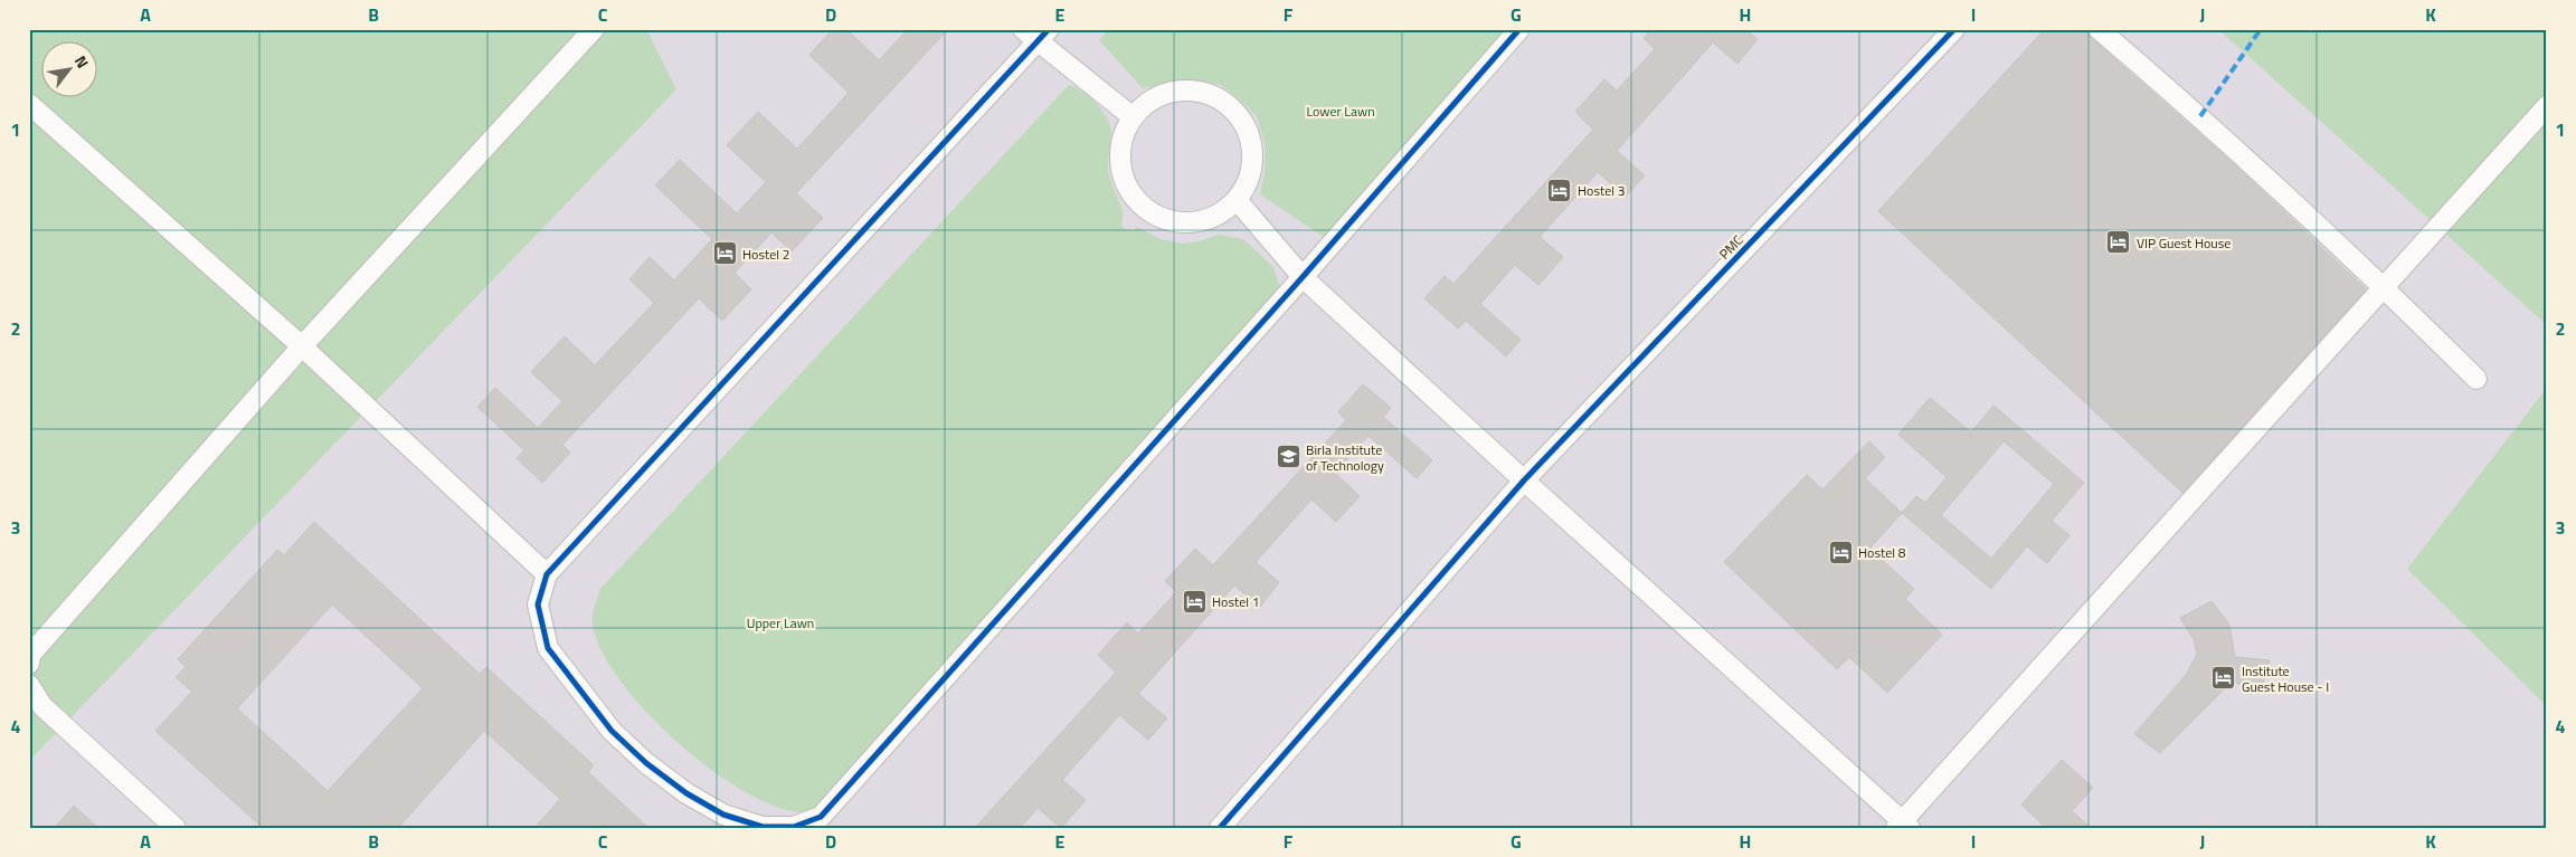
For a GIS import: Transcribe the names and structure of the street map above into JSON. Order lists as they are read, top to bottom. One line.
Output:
{"streets":{"street":["PMC"]},"parks":["Lower Lawn","Upper Lawn"],"places":{"hotel":["Hostel 3","VIP Guest House","Hostel 2","Hostel 8","Hostel 1","Institute Guest House - I"],"school or university":["Birla Institute of Technology"]},"north":"top right","grid":{"columns":["A","B","C","D","E","F","G","H","I","J","K"],"rows":["1","2","3","4"]}}
